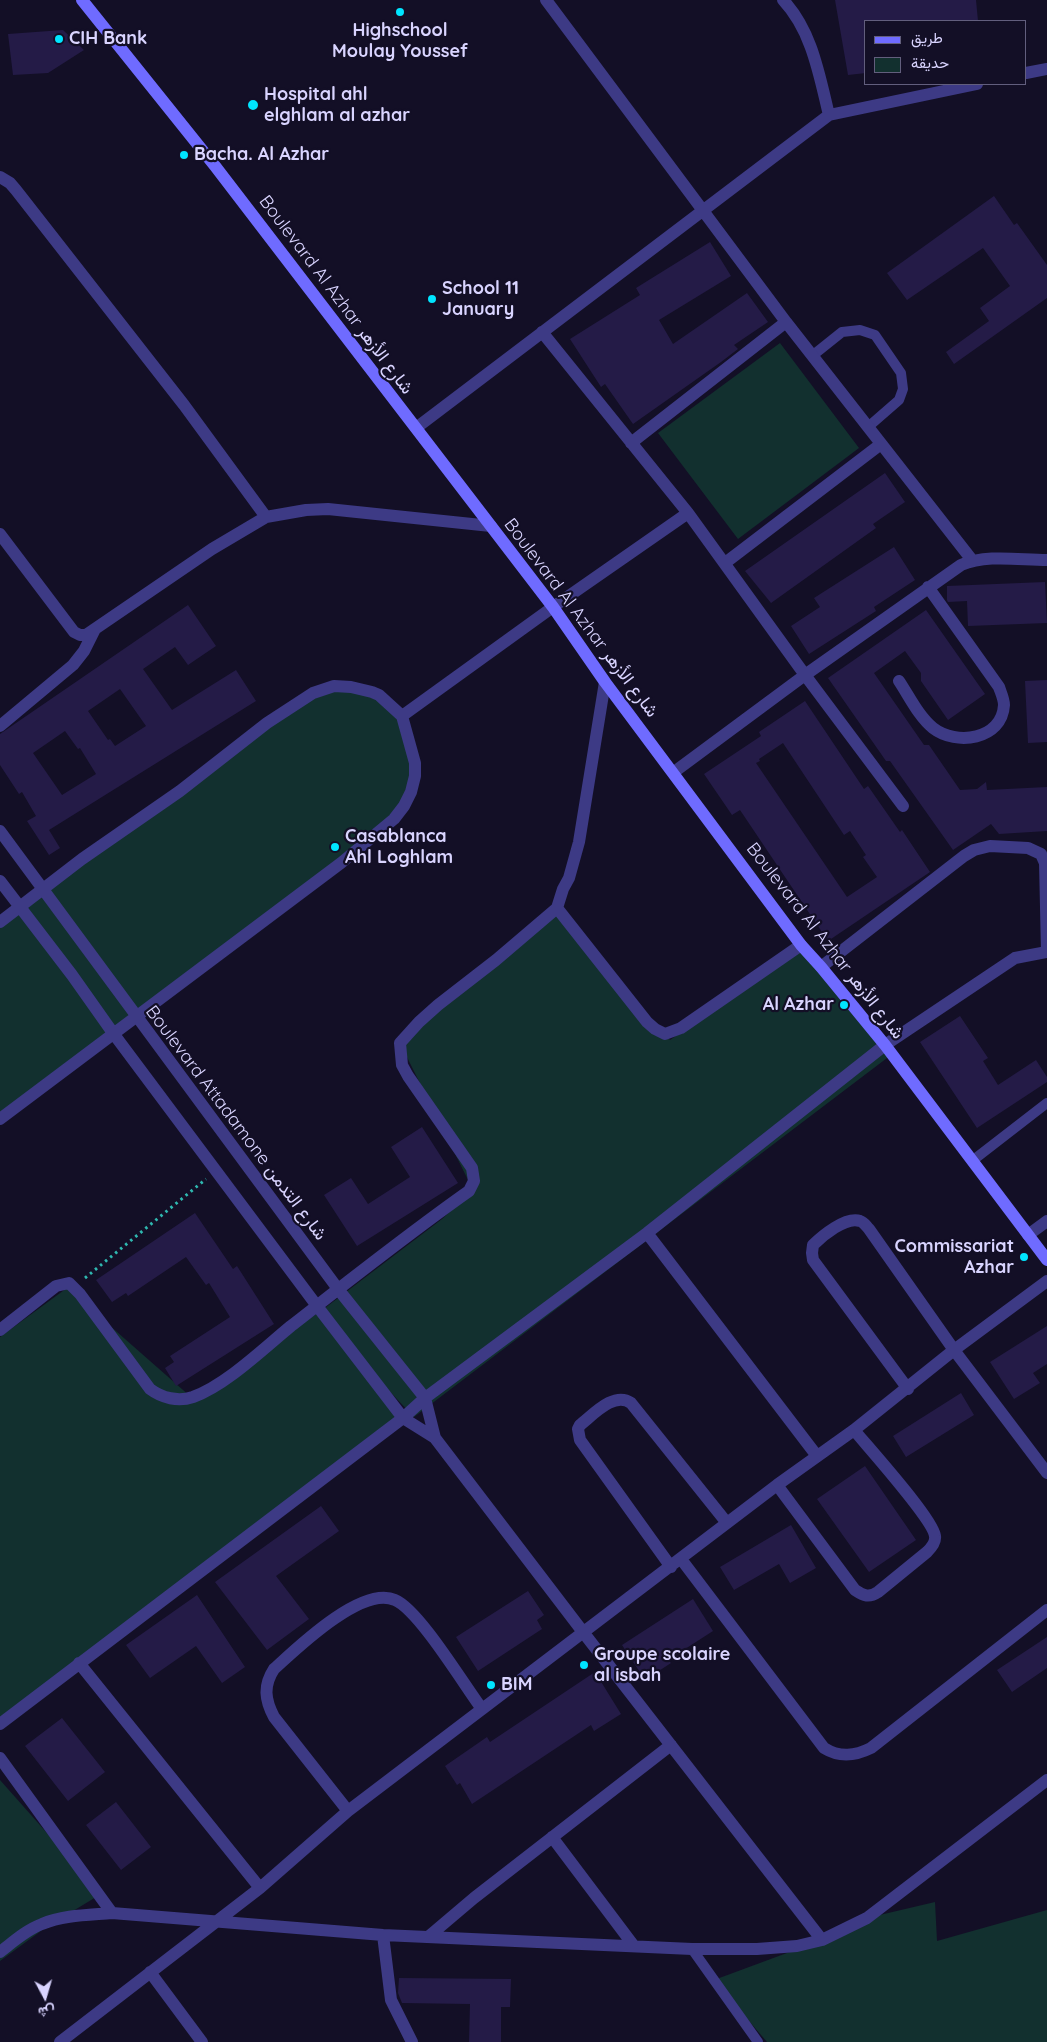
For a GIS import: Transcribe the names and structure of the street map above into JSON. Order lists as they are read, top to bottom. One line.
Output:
{"streets":{"main road":["Boulevard Al Azhar شارع الأزهر"],"street":["Boulevard Attadamone شارع التدمن"]},"places":["Highschool Moulay Youssef","CIH Bank","Hospital ahl elghlam al azhar","Bacha. Al Azhar","School 11 January","Casablanca Ahl Loghlam","Al Azhar","Commissariat Azhar","Groupe scolaire al isbah","BIM"],"legend":["طريق","حديقة"],"north":"bottom"}
